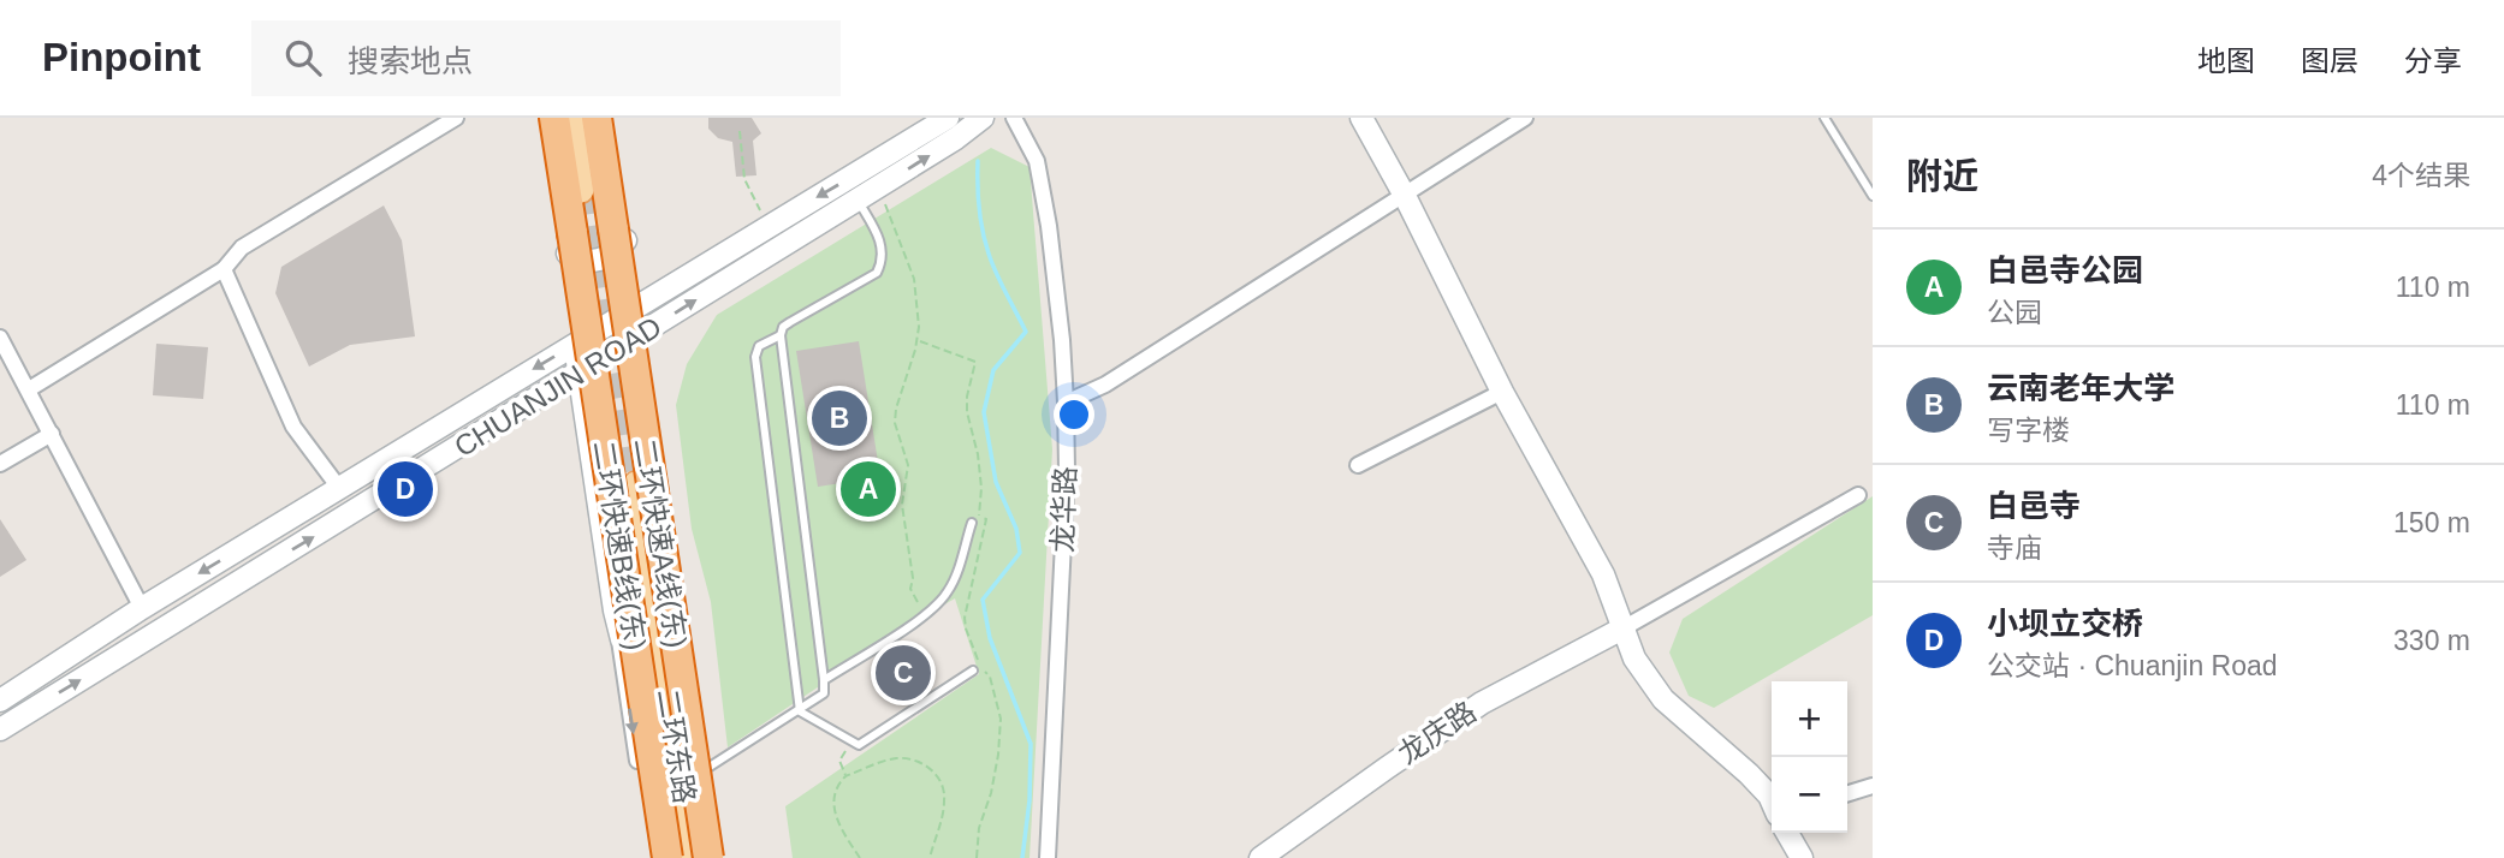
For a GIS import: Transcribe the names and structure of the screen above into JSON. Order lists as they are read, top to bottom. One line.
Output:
{"streets":{"highway":["二环快速A线(东)","二环快速B线(东)"],"main road":["二环东路"],"street":["CHUANJIN ROAD","龙华路","龙庆路"]},"page":{"header":"Pinpoint","search":"搜索地点","nav":["地图","图层","分享"],"heading":["附近","4个结果"],"list":[{"mark":"A","name":"白邑寺公园","note":"公园","value":"110 m"},{"mark":"B","name":"云南老年大学","note":"写字楼","value":"110 m"},{"mark":"C","name":"白邑寺","note":"寺庙","value":"150 m"},{"mark":"D","name":"小坝立交桥","note":"公交站 · Chuanjin Road","value":"330 m"}],"pins":["B","A","D","C"],"map_buttons":["+","−"]}}
